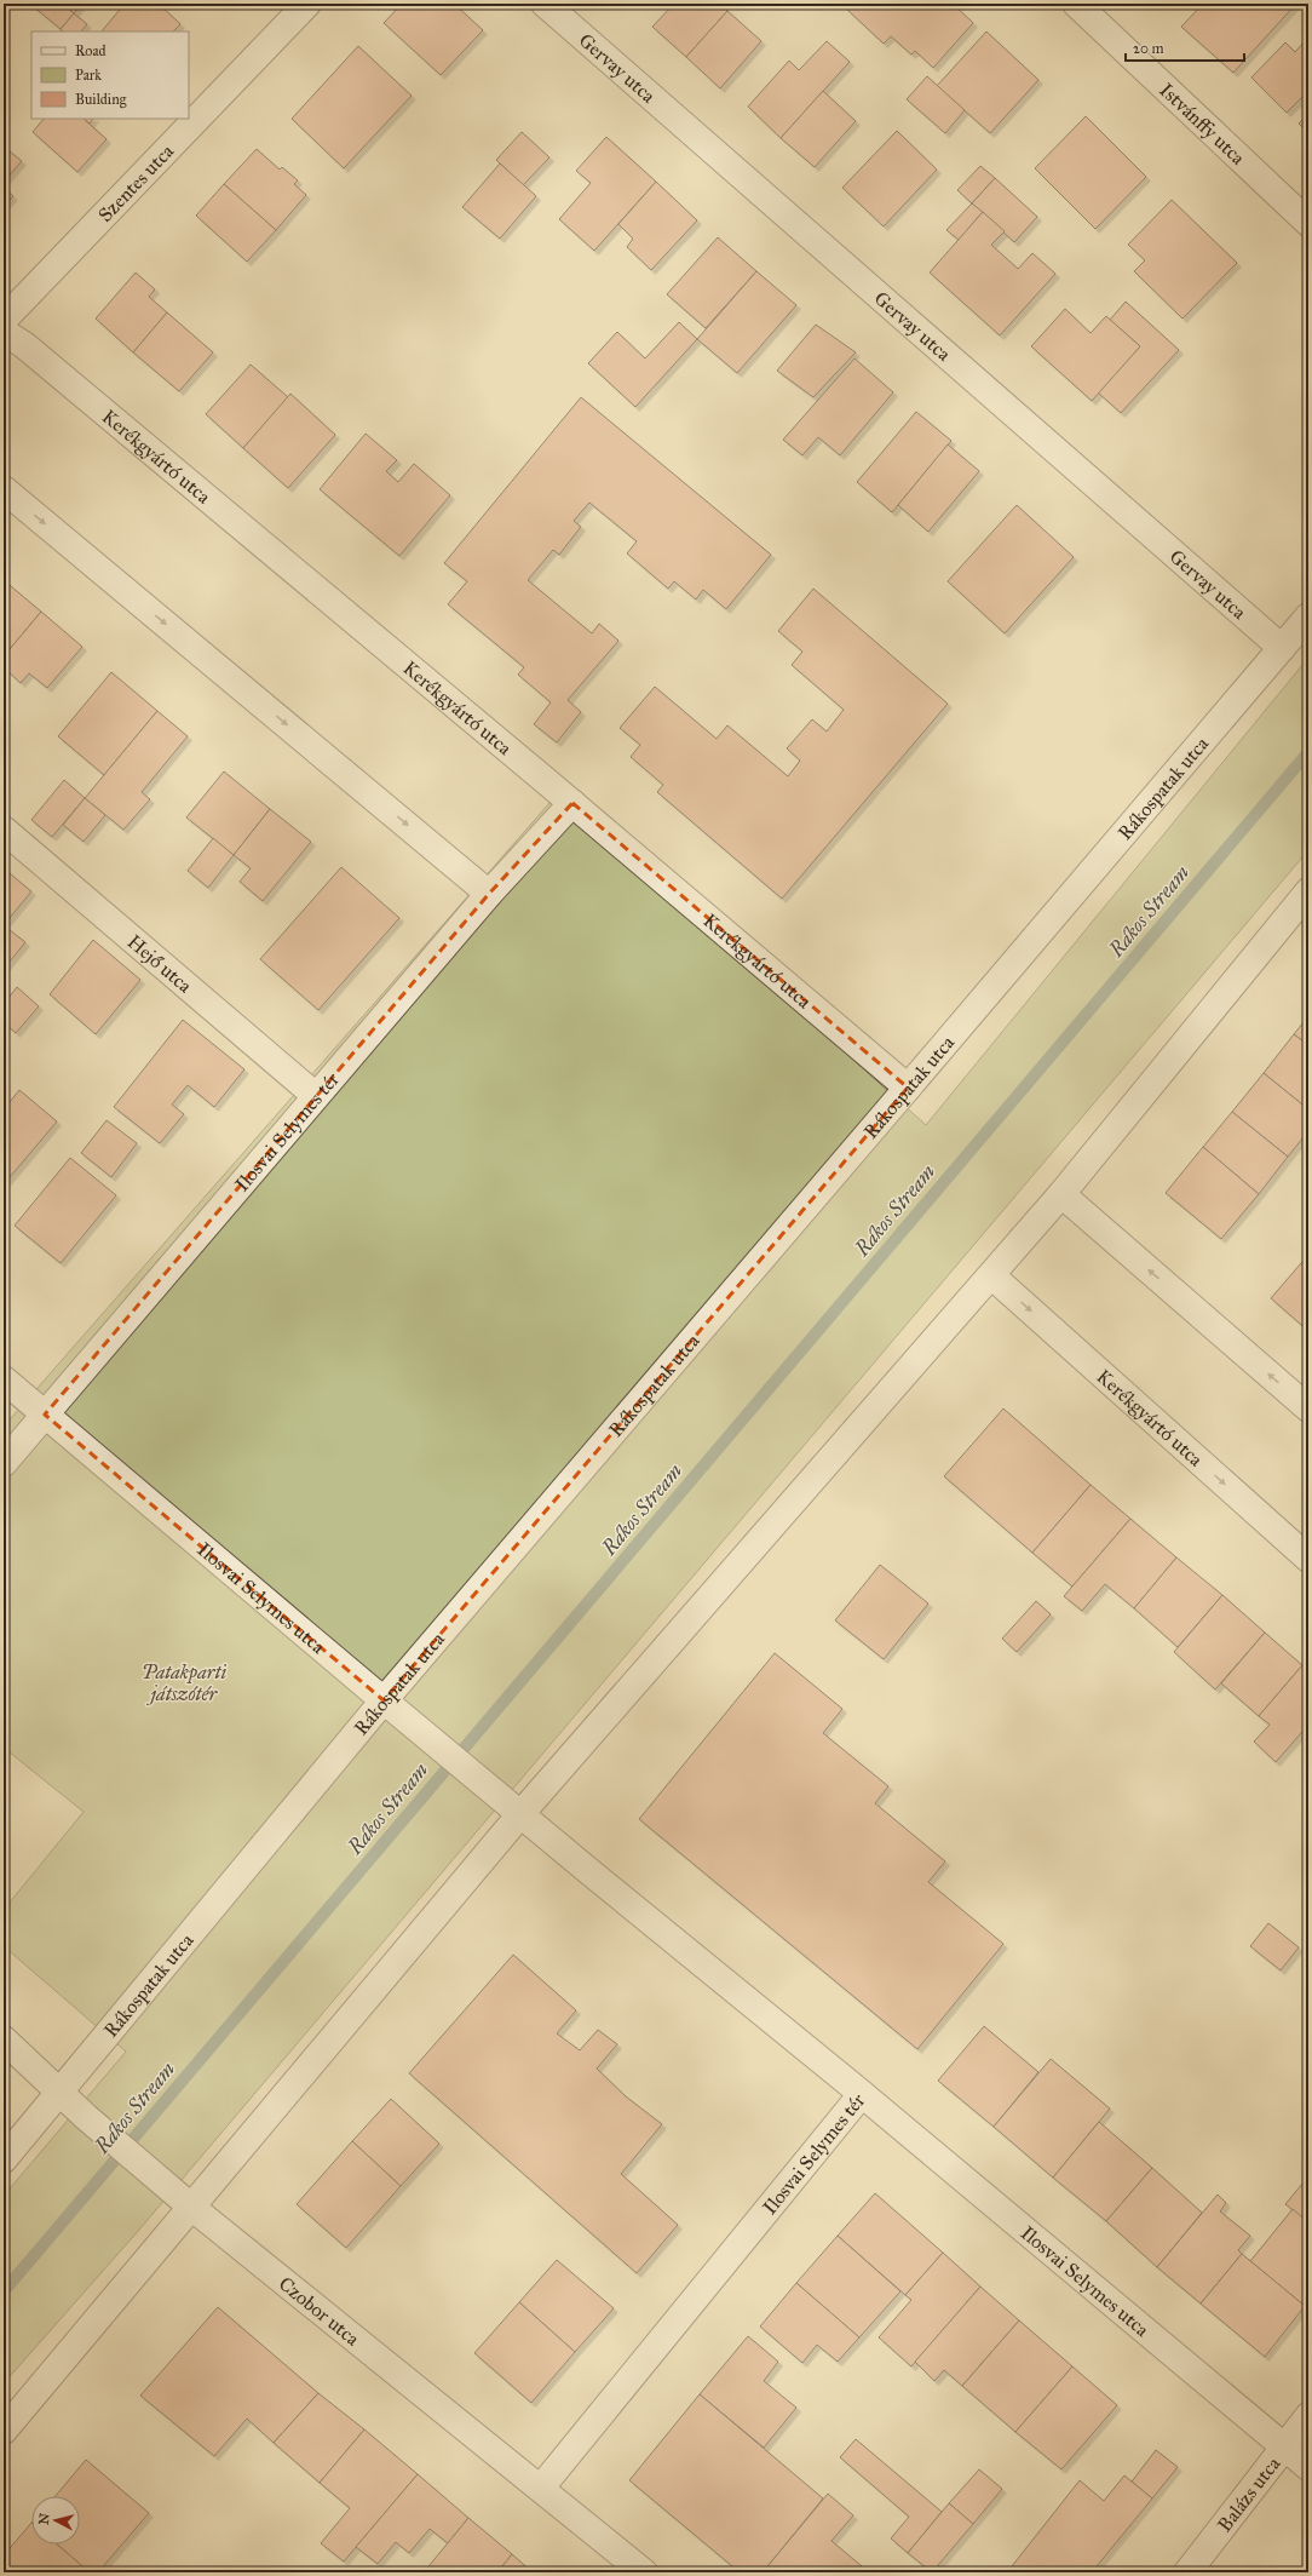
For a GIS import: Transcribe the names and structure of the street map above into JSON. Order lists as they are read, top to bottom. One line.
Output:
{"streets":{"street":["Gervay utca","Istvánffy utca","Szentes utca","Kerékgyártó utca","Rákospatak utca","Hejő utca","Ilosvai Selymes tér","Ilosvai Selymes utca","Czobor utca","Balázs utca"]},"crossings":[["Gervay utca","Rákospatak utca"],["Kerékgyártó utca","Rákospatak utca"],["Kerékgyártó utca","Ilosvai Selymes tér"],["Rákospatak utca","Ilosvai Selymes utca"],["Rákospatak utca","Czobor utca"],["Hejő utca","Ilosvai Selymes tér"],["Ilosvai Selymes tér","Ilosvai Selymes utca"],["Ilosvai Selymes tér","Czobor utca"],["Ilosvai Selymes utca","Balázs utca"]],"water":["Rákos Stream"],"parks":["Patakparti játszótér"],"legend":["Road","Park","Building"],"scale_bar":"20 m","north":"left"}
